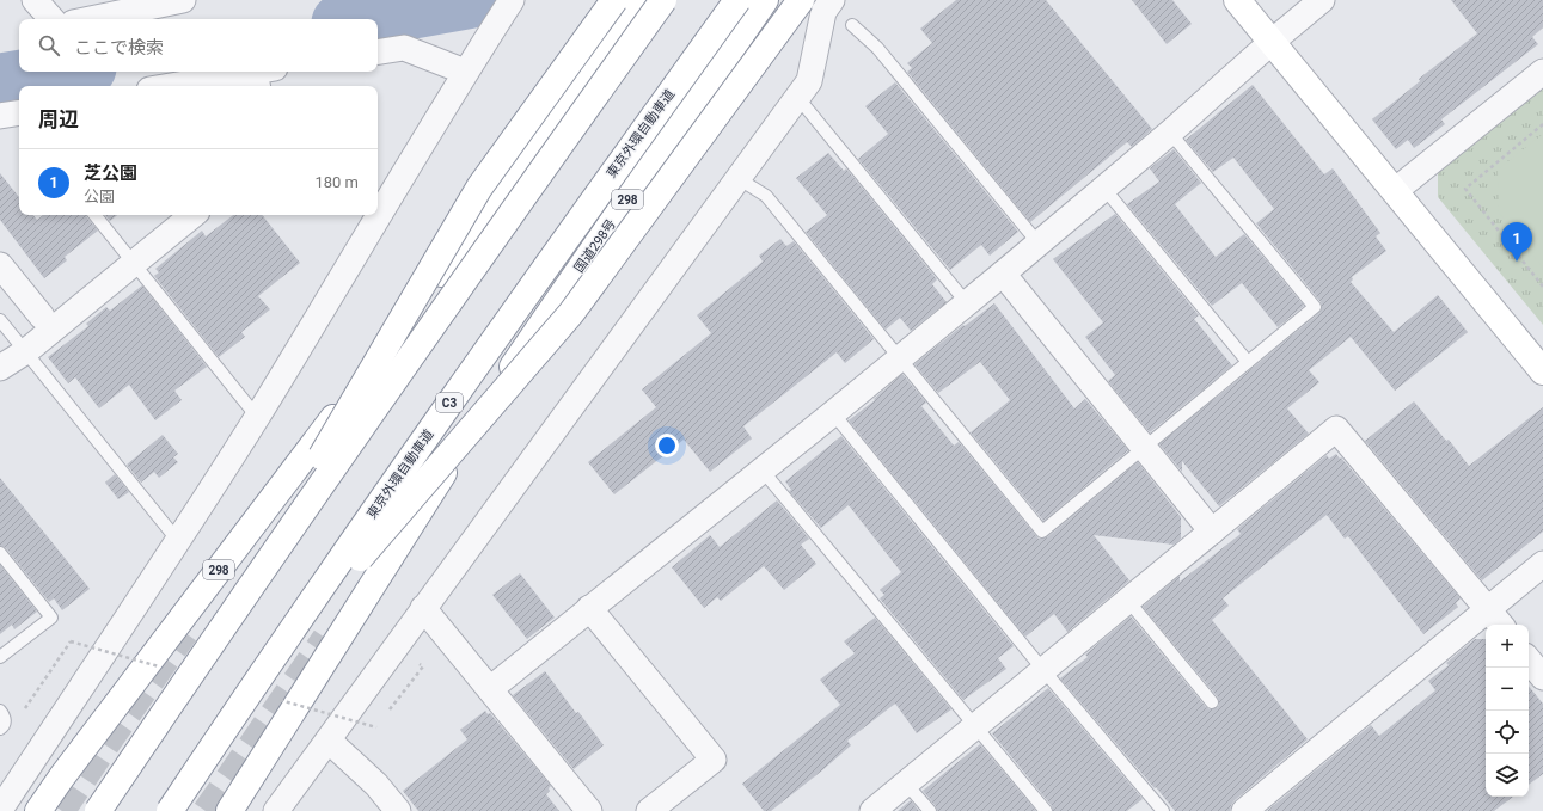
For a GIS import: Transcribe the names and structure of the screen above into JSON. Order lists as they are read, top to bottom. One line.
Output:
{"streets":{"main road":["東京外環自動車道","298","国道298号","C3"]},"page":{"search":"ここで検索","heading":"周辺","list":[{"mark":"1","name":"芝公園","note":"公園","value":"180 m"}],"pins":"1","map_buttons":["+","−"]}}
